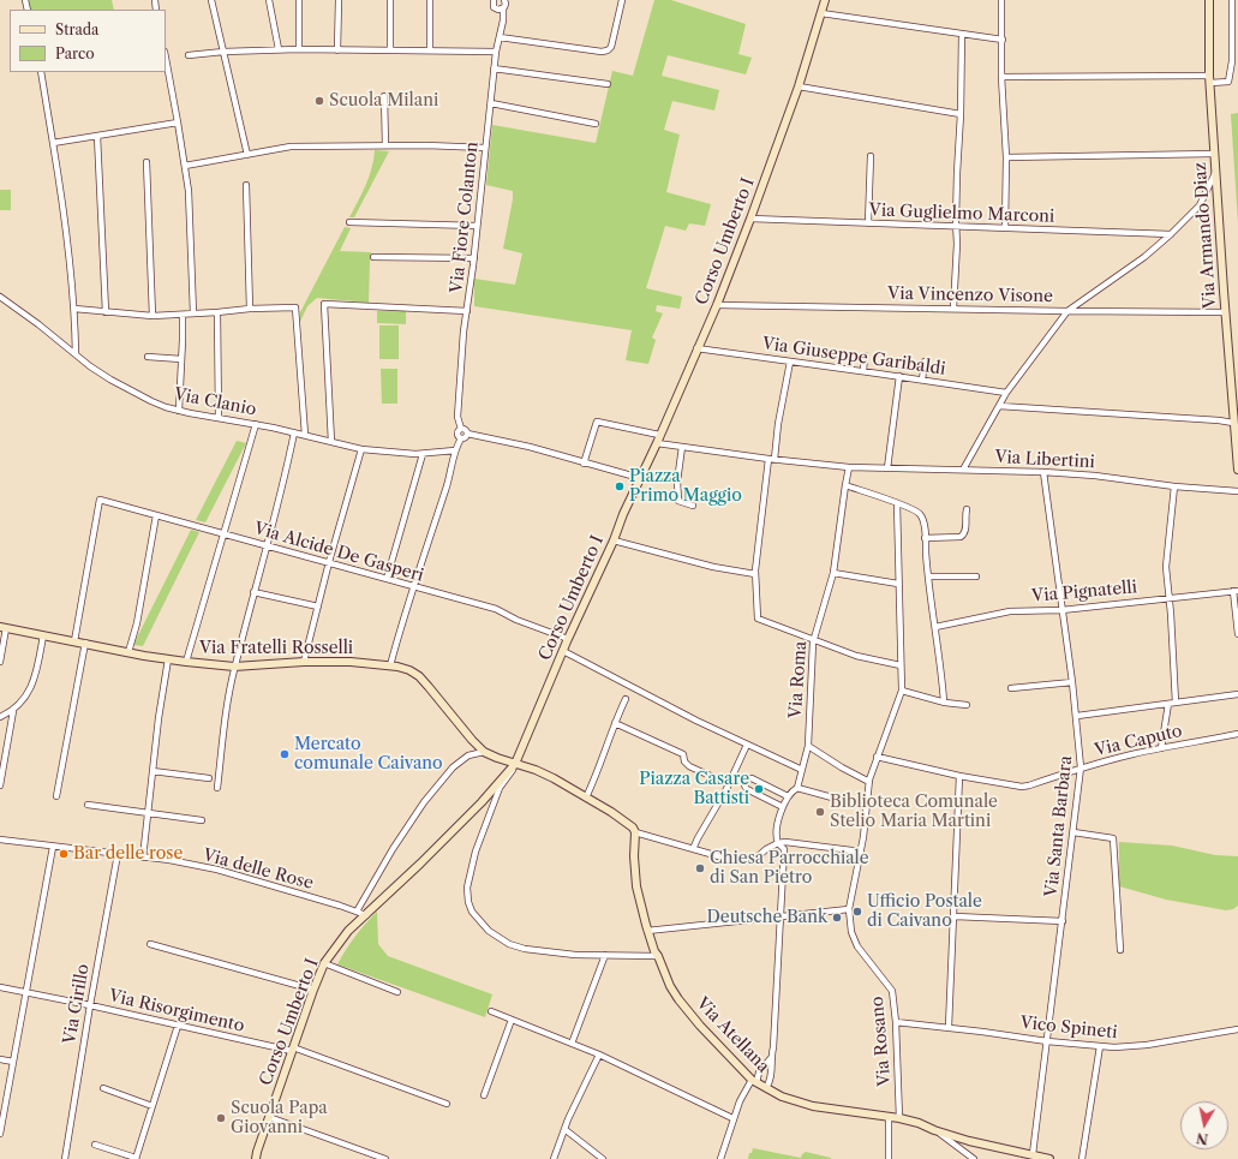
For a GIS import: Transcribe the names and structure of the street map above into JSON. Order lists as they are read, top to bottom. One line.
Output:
{"streets":{"main road":["Via Armando Diaz","Corso Umberto I","Via Fratelli Rosselli","Via Atellana"],"street":["Via Guglielmo Marconi","Via Fiore Colanton","Via Vincenzo Visone","Via Giuseppe Garibaldi","Via Clanio","Via Libertini","Via Alcide De Gasperi","Via Pignatelli","Via Roma","Via Caputo","Via Santa Barbara","Via delle Rose","Via Cirillo","Via Risorgimento","Vico Spineti","Via Rosano"]},"crossings":[["Via Guglielmo Marconi","Corso Umberto I"],["Via Armando Diaz","Via Vincenzo Visone"],["Corso Umberto I","Via Vincenzo Visone"],["Corso Umberto I","Via Giuseppe Garibaldi"],["Corso Umberto I","Via Libertini"],["Corso Umberto I","Via Alcide De Gasperi"],["Corso Umberto I","Via Fratelli Rosselli"],["Corso Umberto I","Via delle Rose"],["Corso Umberto I","Via Risorgimento"],["Via Libertini","Via Roma"],["Via Libertini","Via Santa Barbara"],["Via Alcide De Gasperi","Via Fratelli Rosselli"],["Via Pignatelli","Via Santa Barbara"],["Via Fratelli Rosselli","Via Atellana"],["Via Caputo","Via Santa Barbara"],["Via Caputo","Via Rosano"],["Via Santa Barbara","Vico Spineti"],["Via Santa Barbara","Via Atellana"],["Via delle Rose","Via Cirillo"],["Via Cirillo","Via Risorgimento"],["Vico Spineti","Via Rosano"],["Via Atellana","Via Rosano"]],"places":["Scuola Milani","Piazza Primo Maggio","Mercato comunale Caivano","Piazza Casare Battisti","Biblioteca Comunale Stelio Maria Martini","Bar delle rose","Chiesa Parrocchiale di San Pietro","Ufficio Postale di Caivano","Deutsche Bank","Scuola Papa Giovanni"],"legend":["Strada","Parco"],"north":"bottom"}
